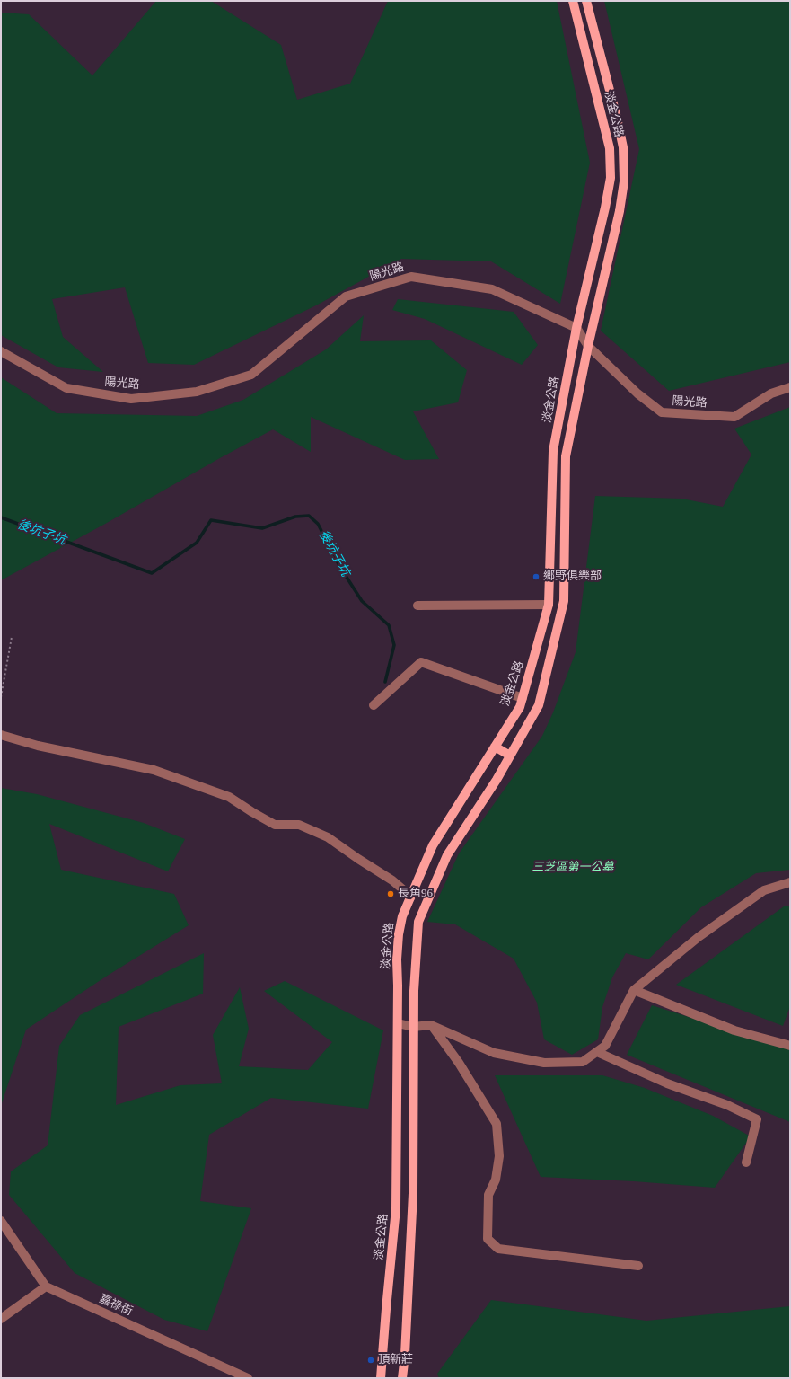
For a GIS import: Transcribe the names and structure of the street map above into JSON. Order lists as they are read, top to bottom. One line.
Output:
{"streets":{"main road":["淡金公路"],"street":["陽光路","嘉祿街"]},"crossings":[["淡金公路","陽光路"]],"water":["後坑子坑"],"parks":["三芝區第一公墓"],"places":["鄉野俱樂部","長角96","頂新莊"]}
